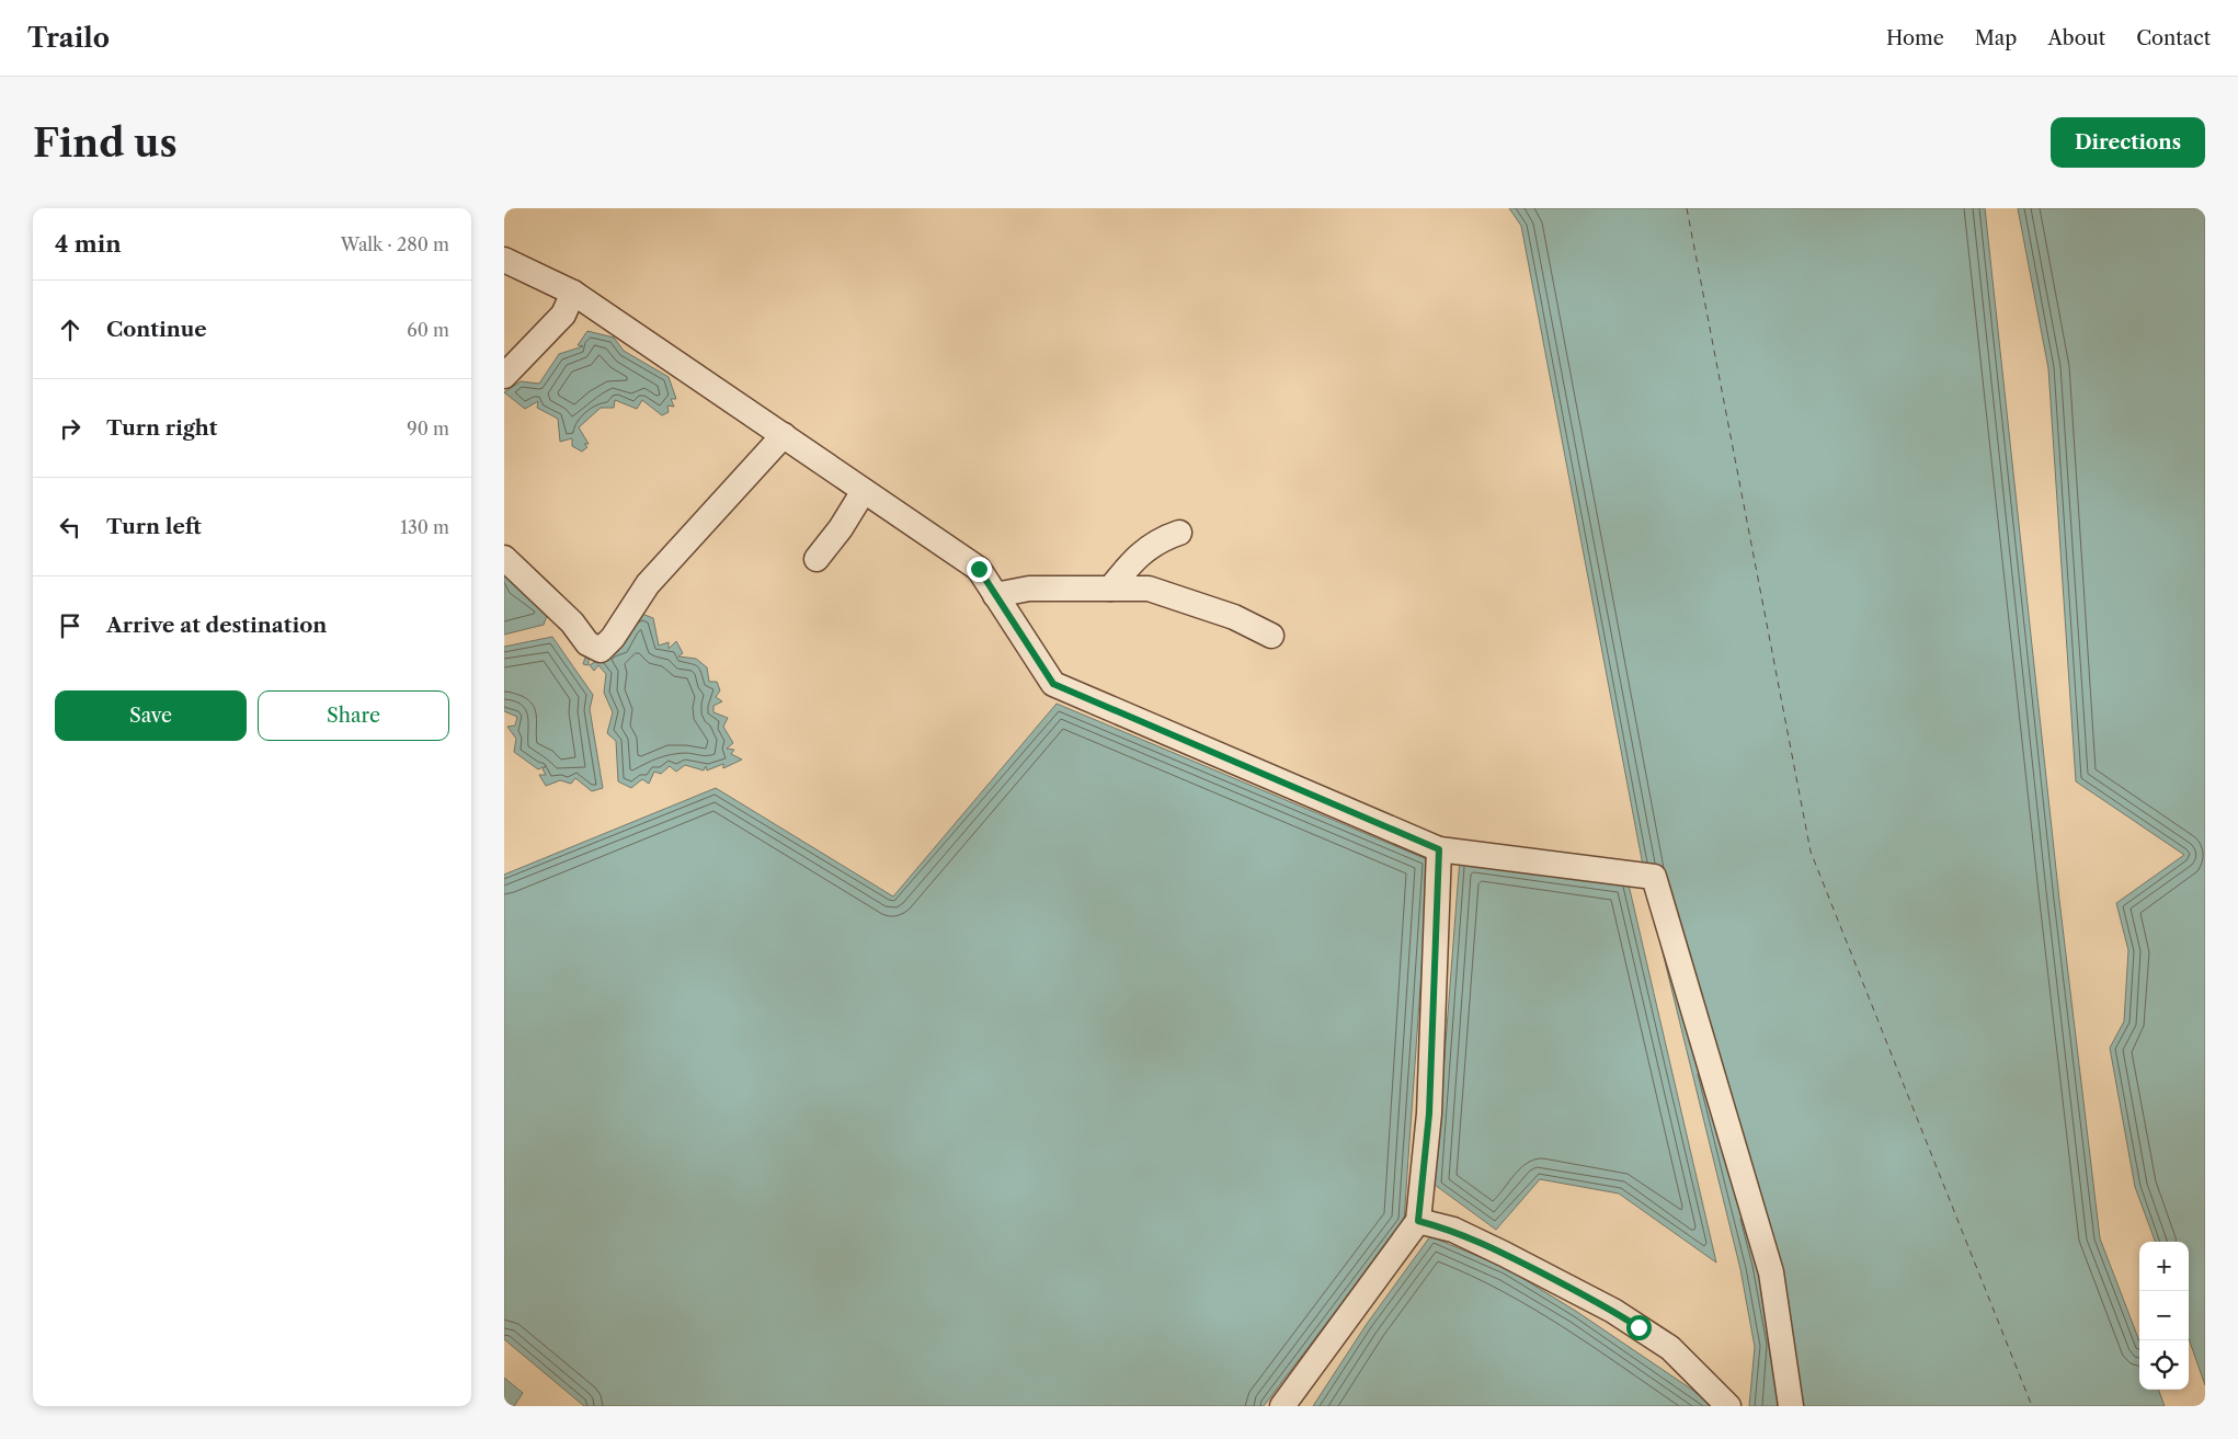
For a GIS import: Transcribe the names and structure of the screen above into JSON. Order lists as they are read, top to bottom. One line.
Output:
{"page":{"header":"Trailo","nav":["Home","Map","About","Contact"],"buttons":["Directions",["Save","Share"]],"title":"Find us","heading":["4 min","Walk · 280 m"],"list":[["Continue","60 m"],["Turn right","90 m"],["Turn left","130 m"],"Arrive at destination"],"map_buttons":["+","−"]}}
